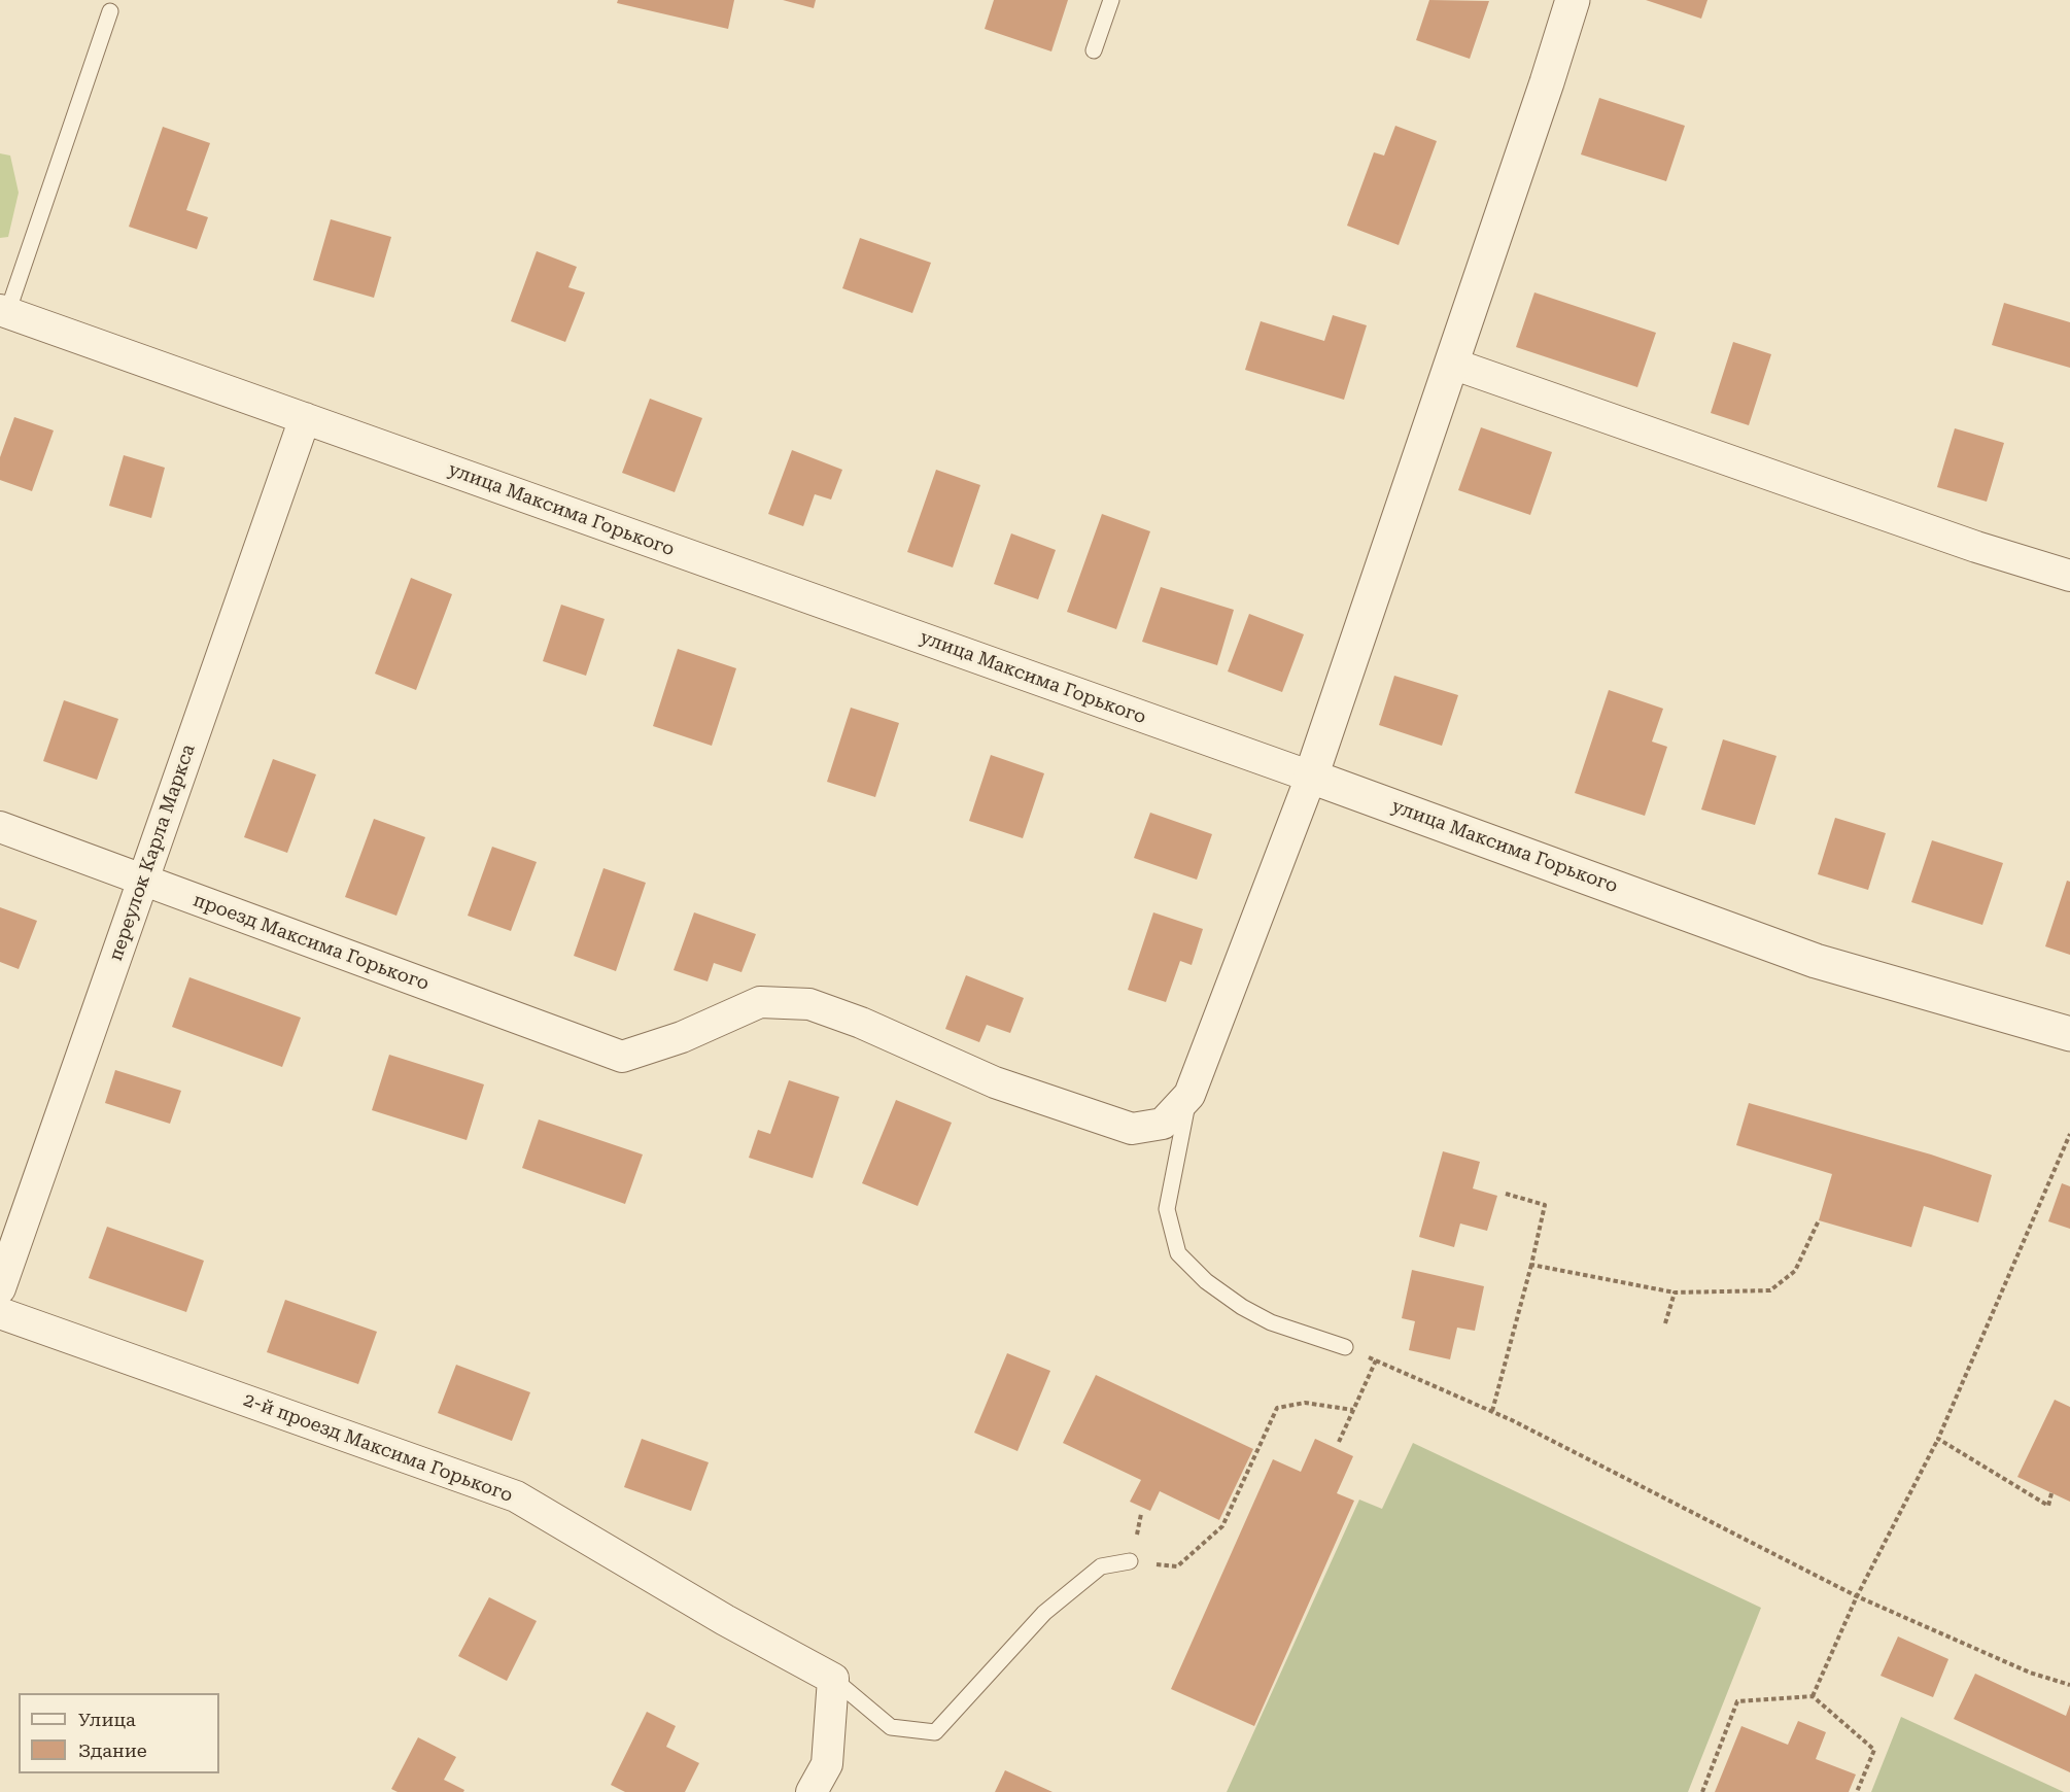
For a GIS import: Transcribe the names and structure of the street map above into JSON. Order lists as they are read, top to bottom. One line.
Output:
{"streets":{"street":["улица Максима Горького","переулок Карла Маркса","проезд Максима Горького","2-й проезд Максима Горького"]},"crossings":[["улица Максима Горького","переулок Карла Маркса"],["переулок Карла Маркса","проезд Максима Горького"]],"legend":["Улица","Здание"]}
